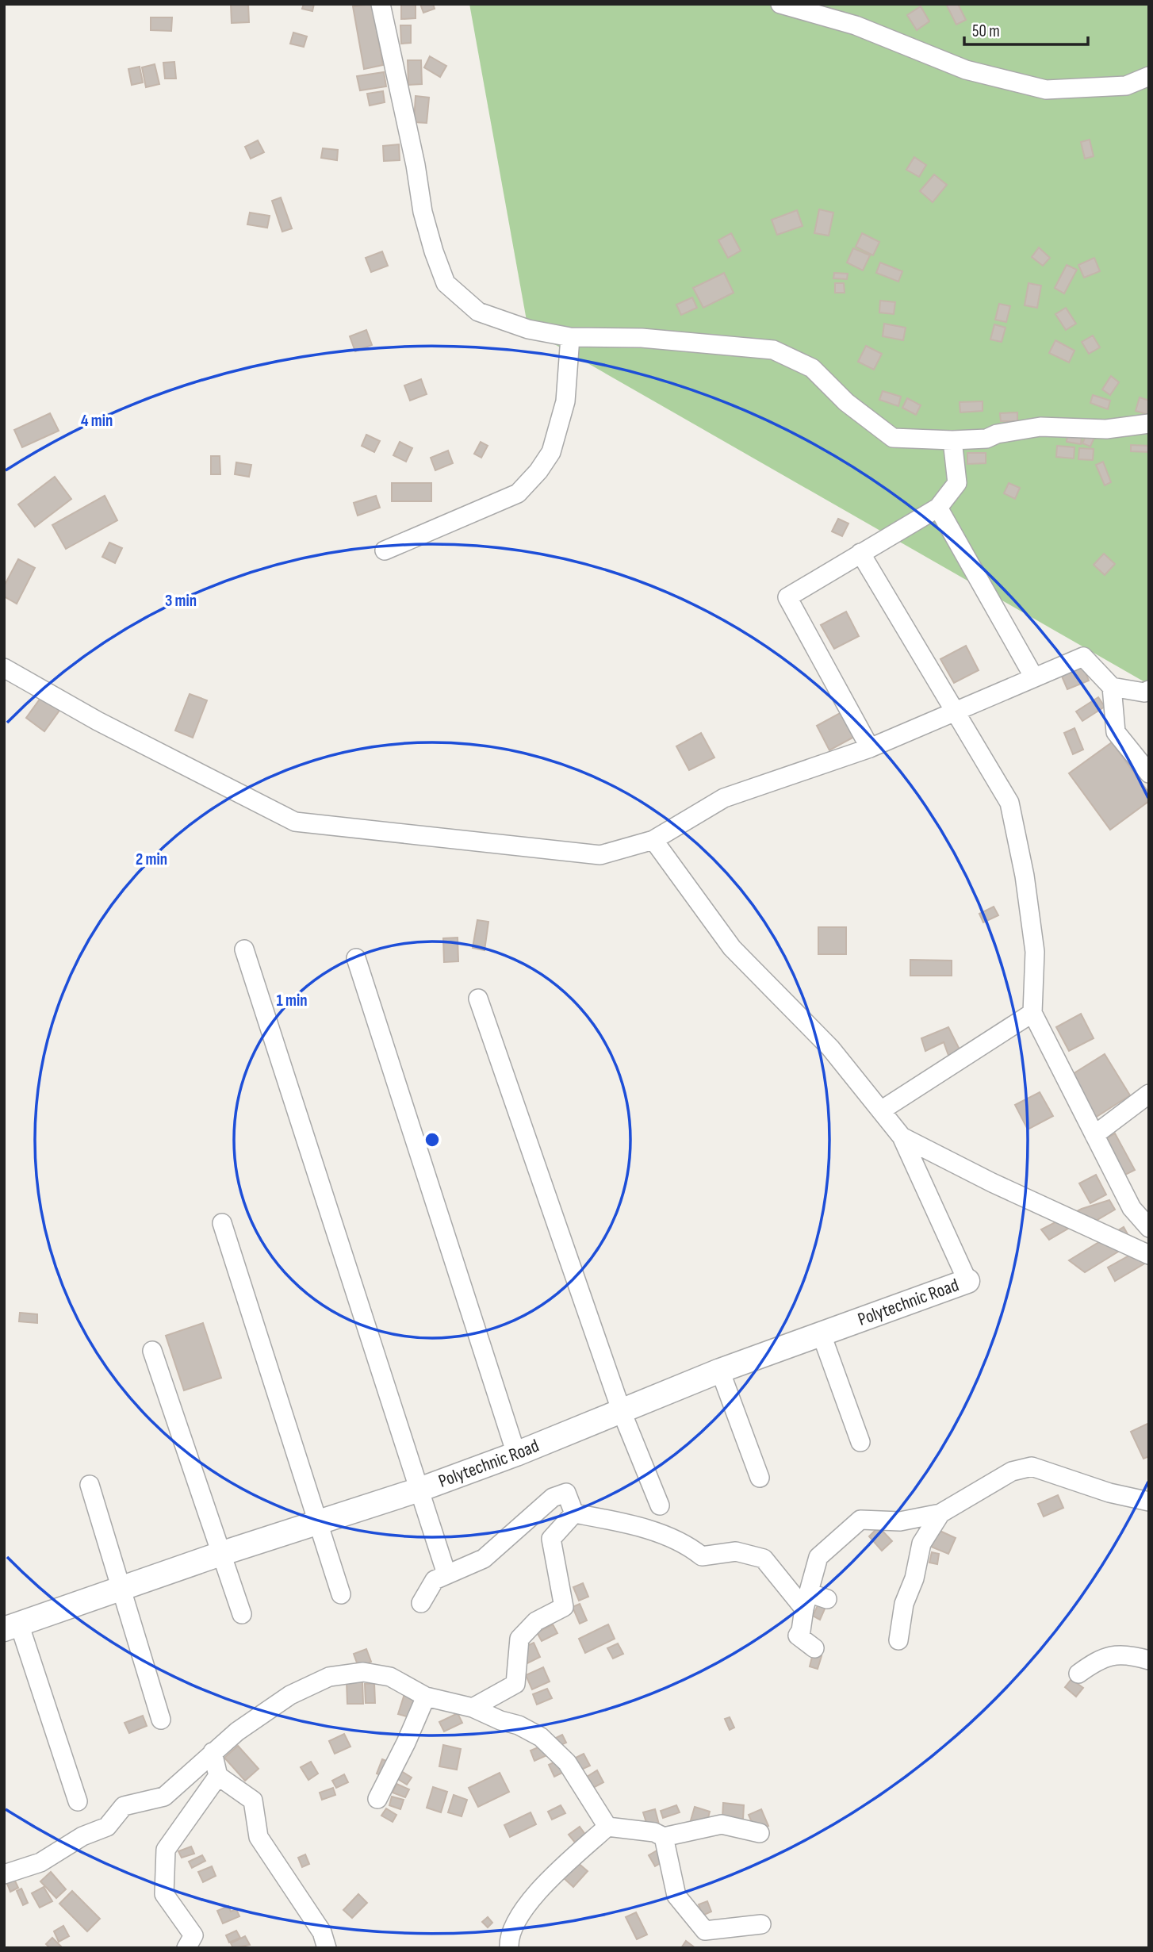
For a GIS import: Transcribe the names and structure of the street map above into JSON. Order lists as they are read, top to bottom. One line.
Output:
{"streets":{"street":["Polytechnic Road"]},"scale_bar":"50 m","rings":["4 min","3 min","2 min","1 min"]}
